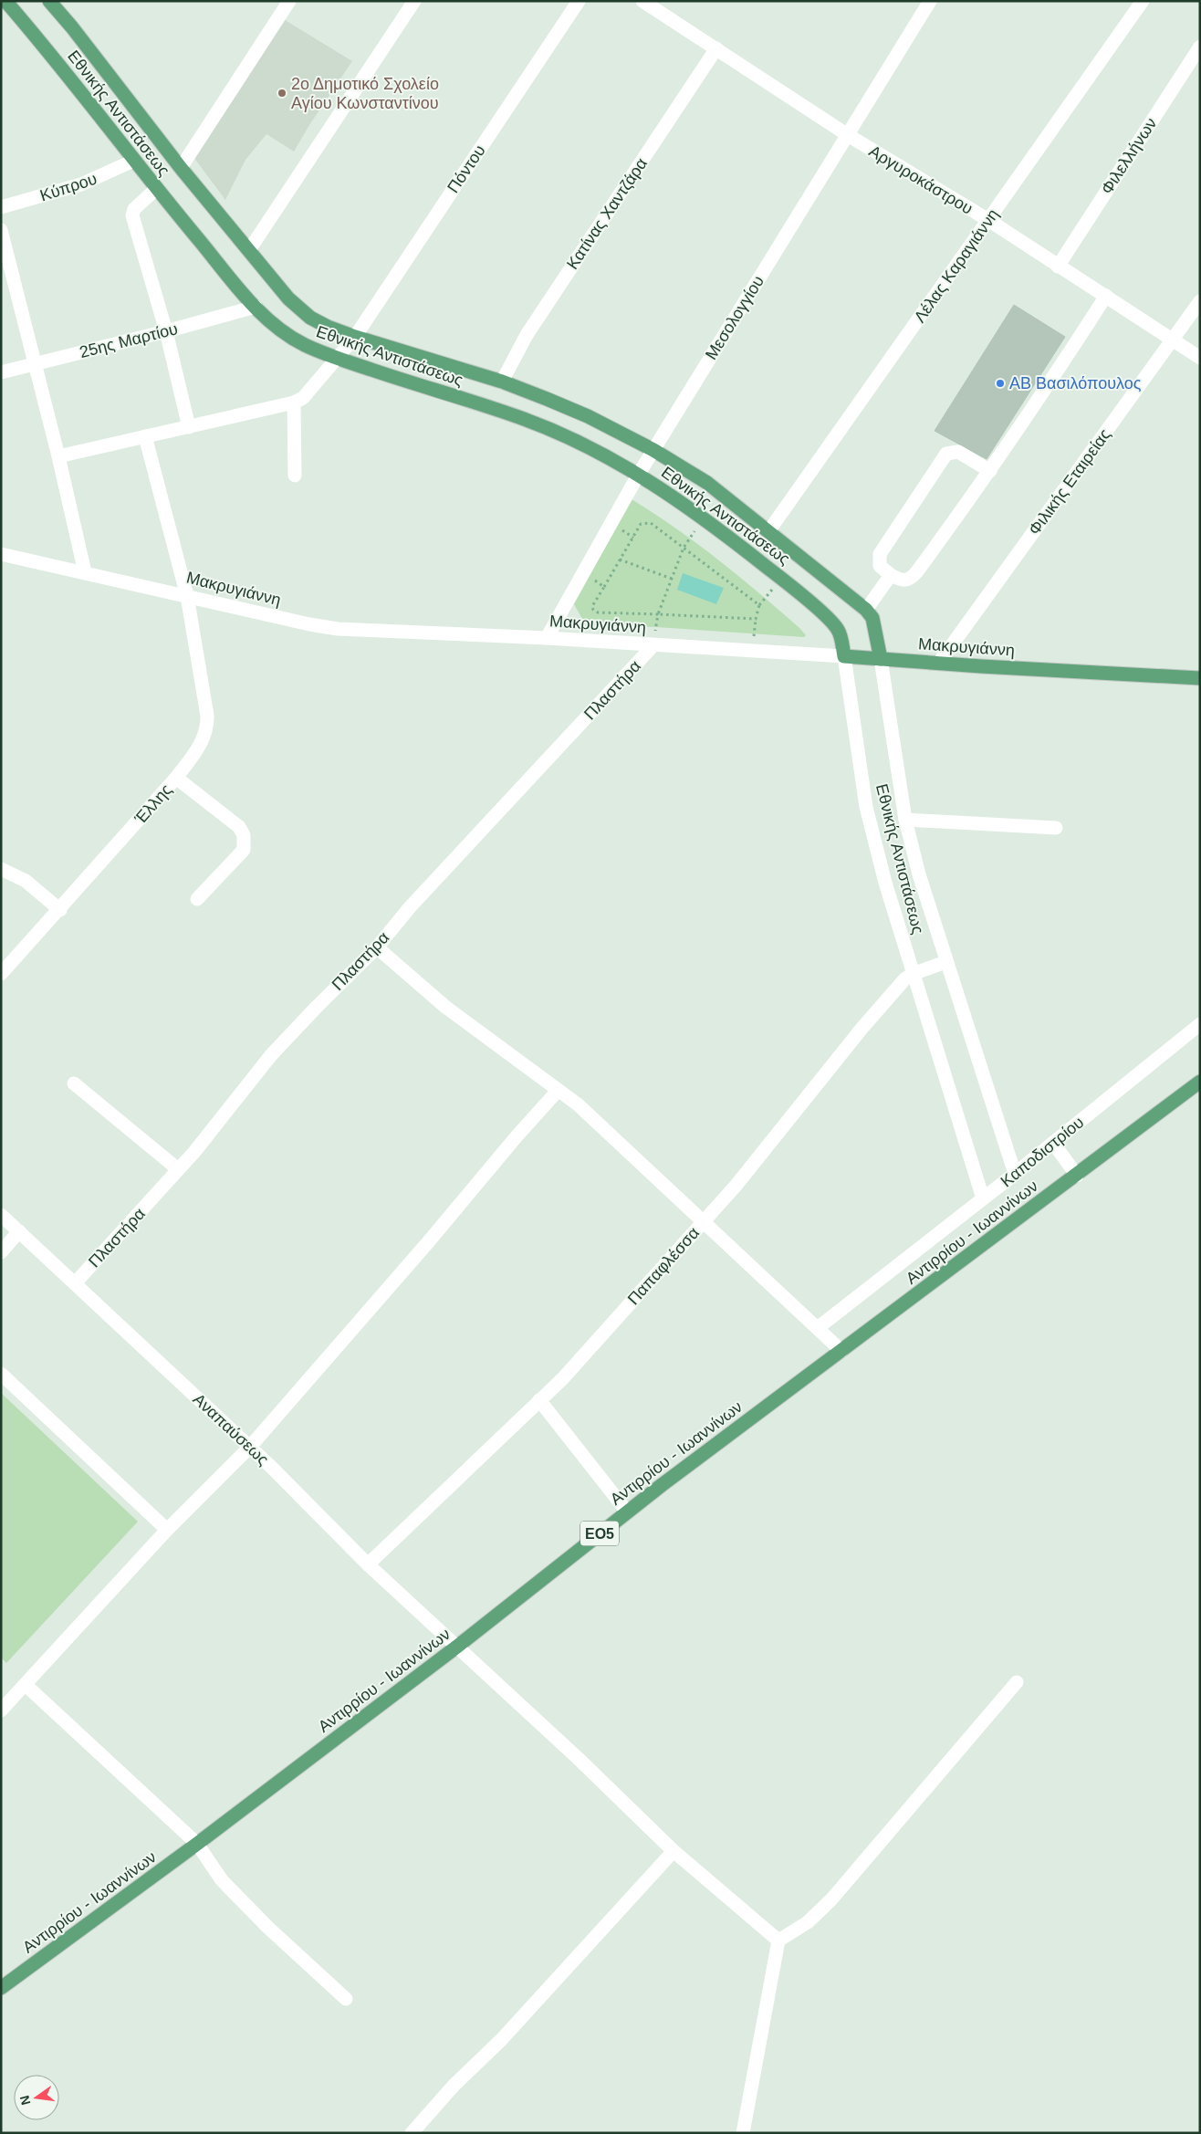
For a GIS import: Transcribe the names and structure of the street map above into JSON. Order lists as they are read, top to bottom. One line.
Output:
{"streets":{"main road":["Εθνικής Αντιστάσεως","Μακρυγιάννη","Αντιρρίου - Ιωαννίνων","ΕΟ5"],"street":["Φιλελλήνων","Πόντου","Αργυροκάστρου","Κύπρου","Κατίνας Χαντζάρα","Λέλας Καραγιάννη","Μεσολογγίου","25ης Μαρτίου","Φιλικής Εταιρείας","Πλαστήρα","Έλλης","Καποδιστρίου","Παπαφλέσσα","Αναπαύσεως"]},"crossings":[["Εθνικής Αντιστάσεως","Πόντου"],["Εθνικής Αντιστάσεως","Κύπρου"],["Εθνικής Αντιστάσεως","Κατίνας Χαντζάρα"],["Εθνικής Αντιστάσεως","Λέλας Καραγιάννη"],["Εθνικής Αντιστάσεως","Μεσολογγίου"],["Εθνικής Αντιστάσεως","25ης Μαρτίου"],["Εθνικής Αντιστάσεως","Μακρυγιάννη"],["Εθνικής Αντιστάσεως","Καποδιστρίου"],["Εθνικής Αντιστάσεως","Παπαφλέσσα"],["Φιλελλήνων","Αργυροκάστρου"],["Αργυροκάστρου","Κατίνας Χαντζάρα"],["Αργυροκάστρου","Λέλας Καραγιάννη"],["Αργυροκάστρου","Μεσολογγίου"],["Αργυροκάστρου","Φιλικής Εταιρείας"],["Μεσολογγίου","Μακρυγιάννη"],["Φιλικής Εταιρείας","Μακρυγιάννη"],["Μακρυγιάννη","Πλαστήρα"],["Μακρυγιάννη","Έλλης"],["Πλαστήρα","Αναπαύσεως"],["Αντιρρίου - Ιωαννίνων","Αναπαύσεως"],["Παπαφλέσσα","Αναπαύσεως"]],"places":["2ο Δημοτικό Σχολείο Αγίου Κωνσταντίνου","ΑΒ Βασιλόπουλος"],"north":"left"}
